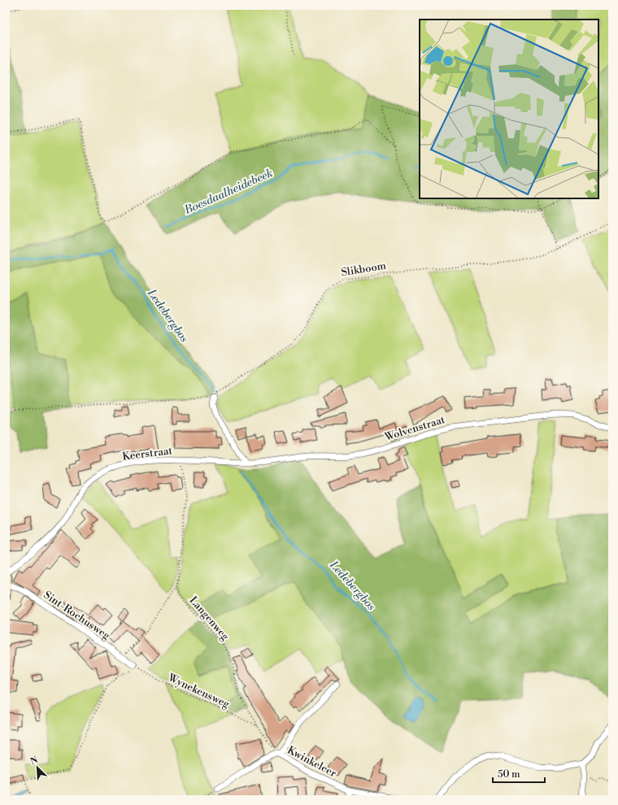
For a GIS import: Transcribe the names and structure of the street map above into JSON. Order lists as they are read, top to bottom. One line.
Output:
{"streets":{"main road":["Keerstraat"],"street":["Wolvenstraat","Sint-Rochusweg","Kwinkeleer"],"path":["Slikboom","Langenweg","Wynekensweg"]},"crossings":[["Wolvenstraat","Keerstraat"],["Keerstraat","Sint-Rochusweg"],["Sint-Rochusweg","Wynekensweg"],["Langenweg","Wynekensweg"],["Langenweg","Kwinkeleer"]],"water":["Boesdaalheidebeek","Ledebergbos"],"scale_bar":"50 m","north":"top left"}
